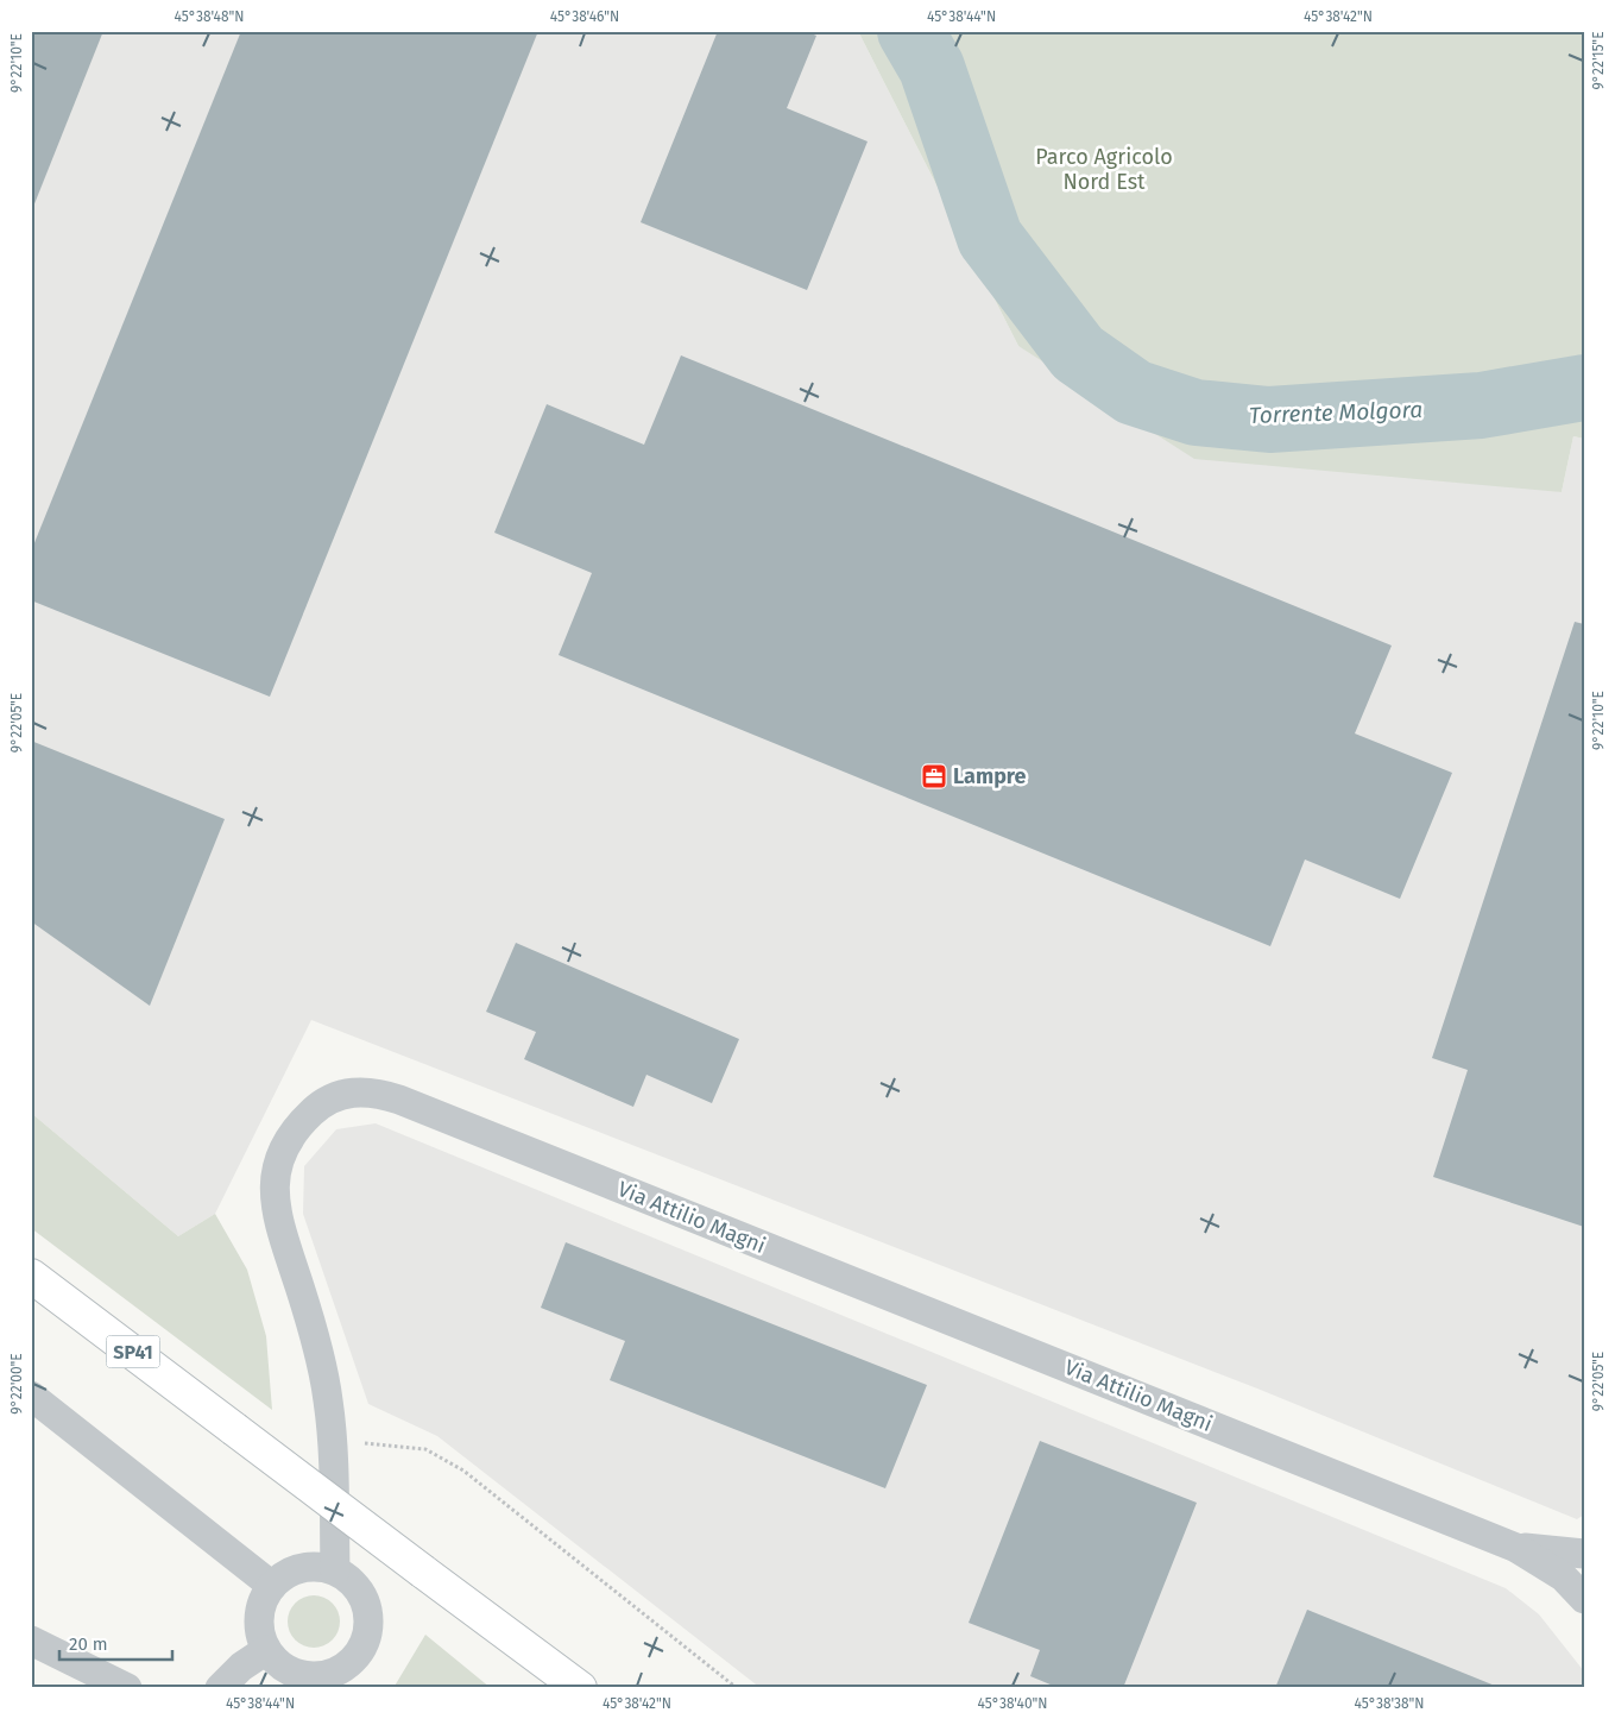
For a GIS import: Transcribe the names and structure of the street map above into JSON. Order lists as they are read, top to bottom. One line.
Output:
{"streets":{"main road":["SP41"],"street":["Via Attilio Magni"]},"water":["Torrente Molgora"],"parks":["Parco Agricolo Nord Est"],"places":{"office":["Lampre"]},"scale_bar":"20 m","coordinates":["45°38'48\"N","45°38'46\"N","45°38'44\"N","45°38'42\"N","9°22'15\"E","9°22'10\"E","9°22'05\"E","9°22'00\"E","45°38'40\"N","45°38'38\"N"]}
